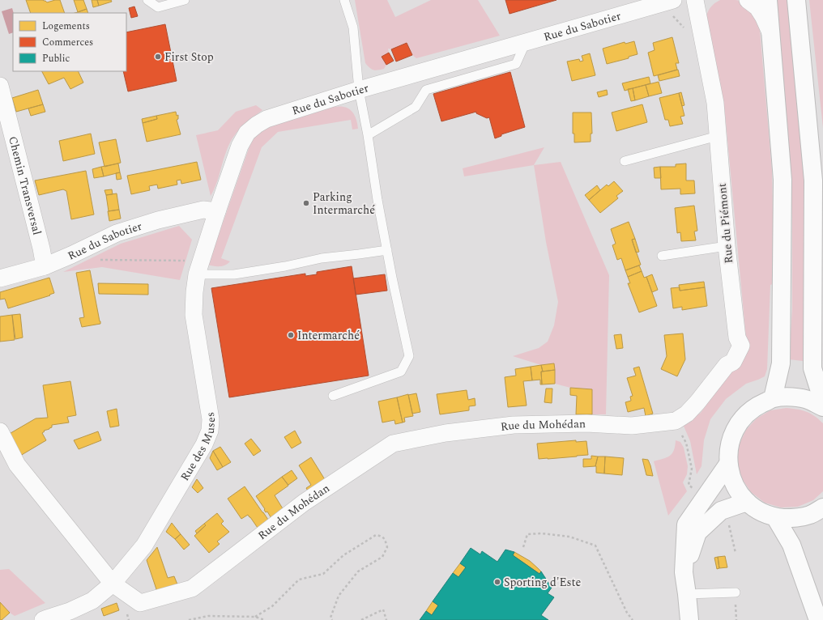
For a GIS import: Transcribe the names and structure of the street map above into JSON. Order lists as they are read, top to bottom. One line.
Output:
{"streets":{"street":["Rue du Sabotier","Chemin Transversal","Rue du Piémont","Rue du Mohédan","Rue des Muses"]},"crossings":[["Rue du Sabotier","Chemin Transversal"],["Rue du Sabotier","Rue des Muses"],["Rue du Piémont","Rue du Mohédan"],["Rue du Mohédan","Rue des Muses"]],"places":["First Stop","Parking Intermarché","Intermarché","Sporting d'Este"],"legend":["Logements","Commerces","Public"]}
